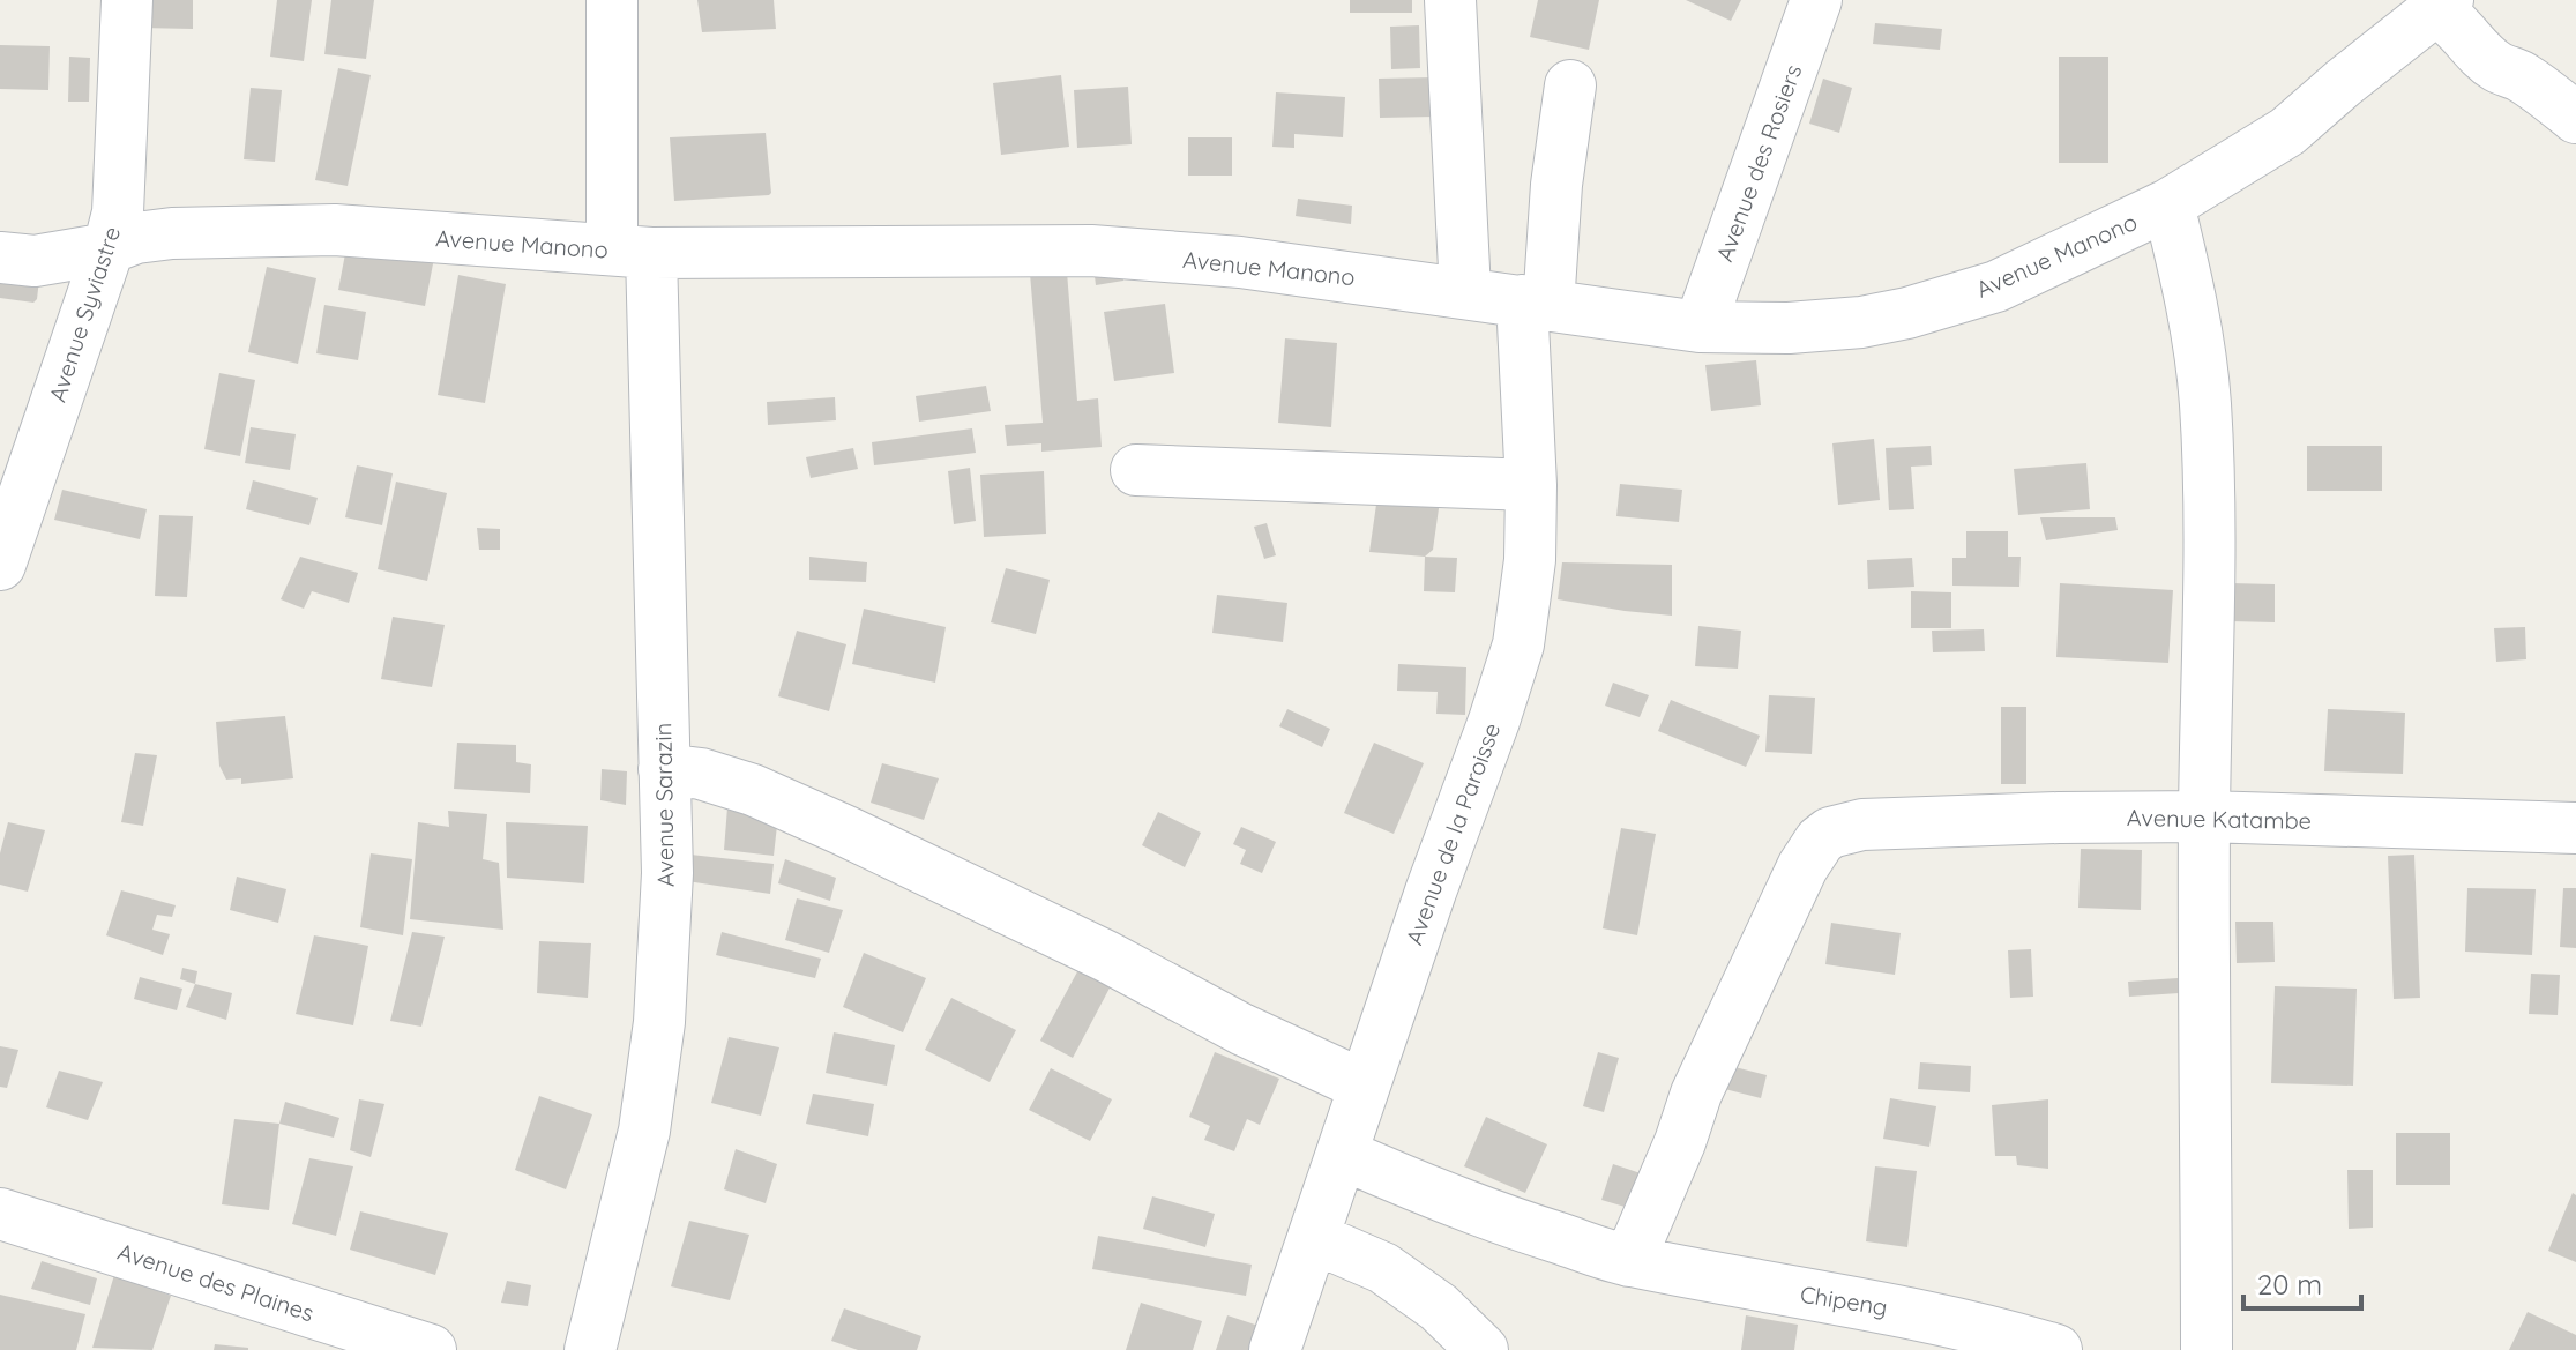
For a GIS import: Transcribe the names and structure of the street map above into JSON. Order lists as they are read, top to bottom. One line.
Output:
{"streets":{"street":["Avenue des Rosiers","Avenue Manono","Avenue Syviastre","Avenue Sarazin","Avenue Katambe","Avenue de la Paroisse","Avenue des Plaines","Chipeng"]},"crossings":[["Avenue des Rosiers","Avenue Manono"],["Avenue Manono","Avenue Syviastre"],["Avenue Manono","Avenue Sarazin"],["Avenue Manono","Avenue de la Paroisse"],["Avenue Katambe","Chipeng"],["Avenue de la Paroisse","Chipeng"]],"scale_bar":"20 m"}
